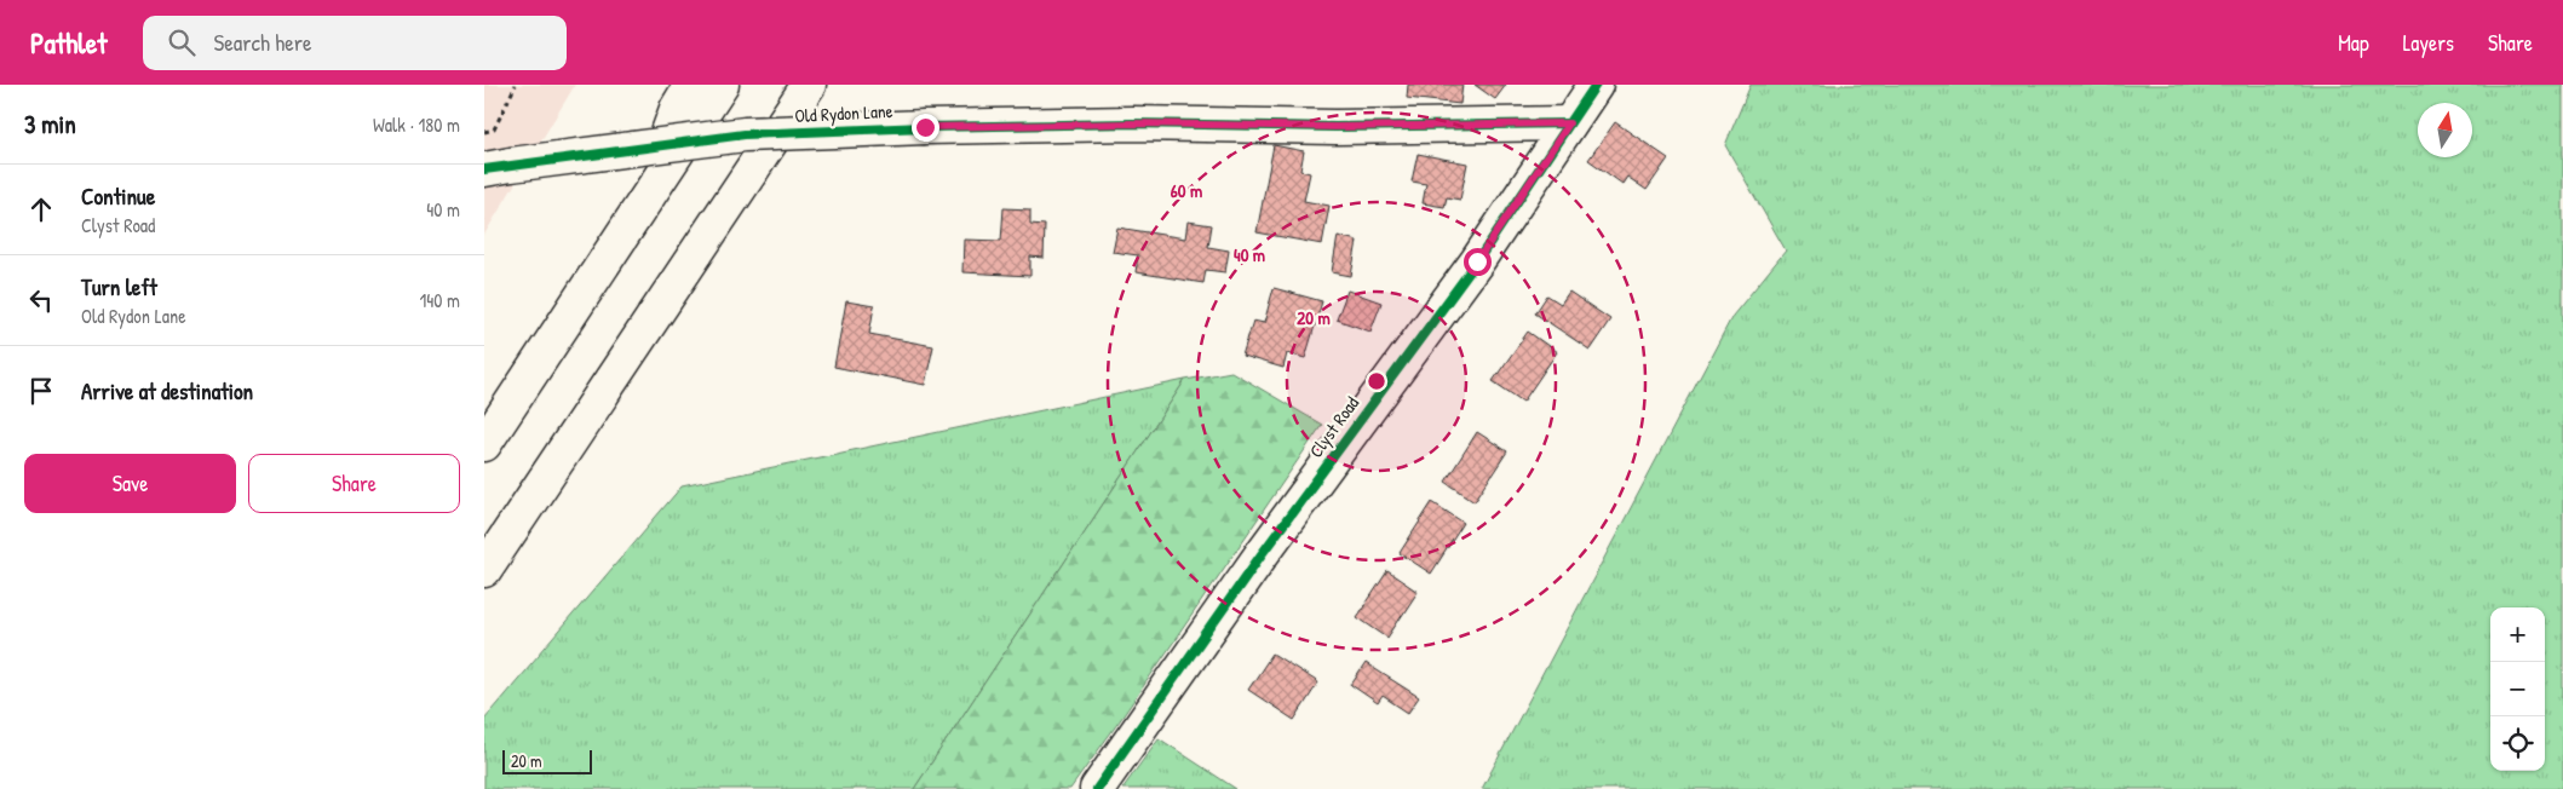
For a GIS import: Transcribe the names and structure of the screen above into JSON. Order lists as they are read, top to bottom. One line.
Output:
{"streets":{"main road":["Old Rydon Lane","Clyst Road"]},"crossings":[["Old Rydon Lane","Clyst Road"]],"scale_bar":"20 m","north":"top","page":{"header":"Pathlet","search":"Search here","nav":["Map","Layers","Share"],"heading":["3 min","Walk · 180 m"],"list":[["Continue","Clyst Road","40 m"],["Turn left","Old Rydon Lane","140 m"],"Arrive at destination"],"buttons":["Save","Share"],"map_buttons":["+","−"],"scale":"20 m"},"rings":["60 m","40 m","20 m"]}
